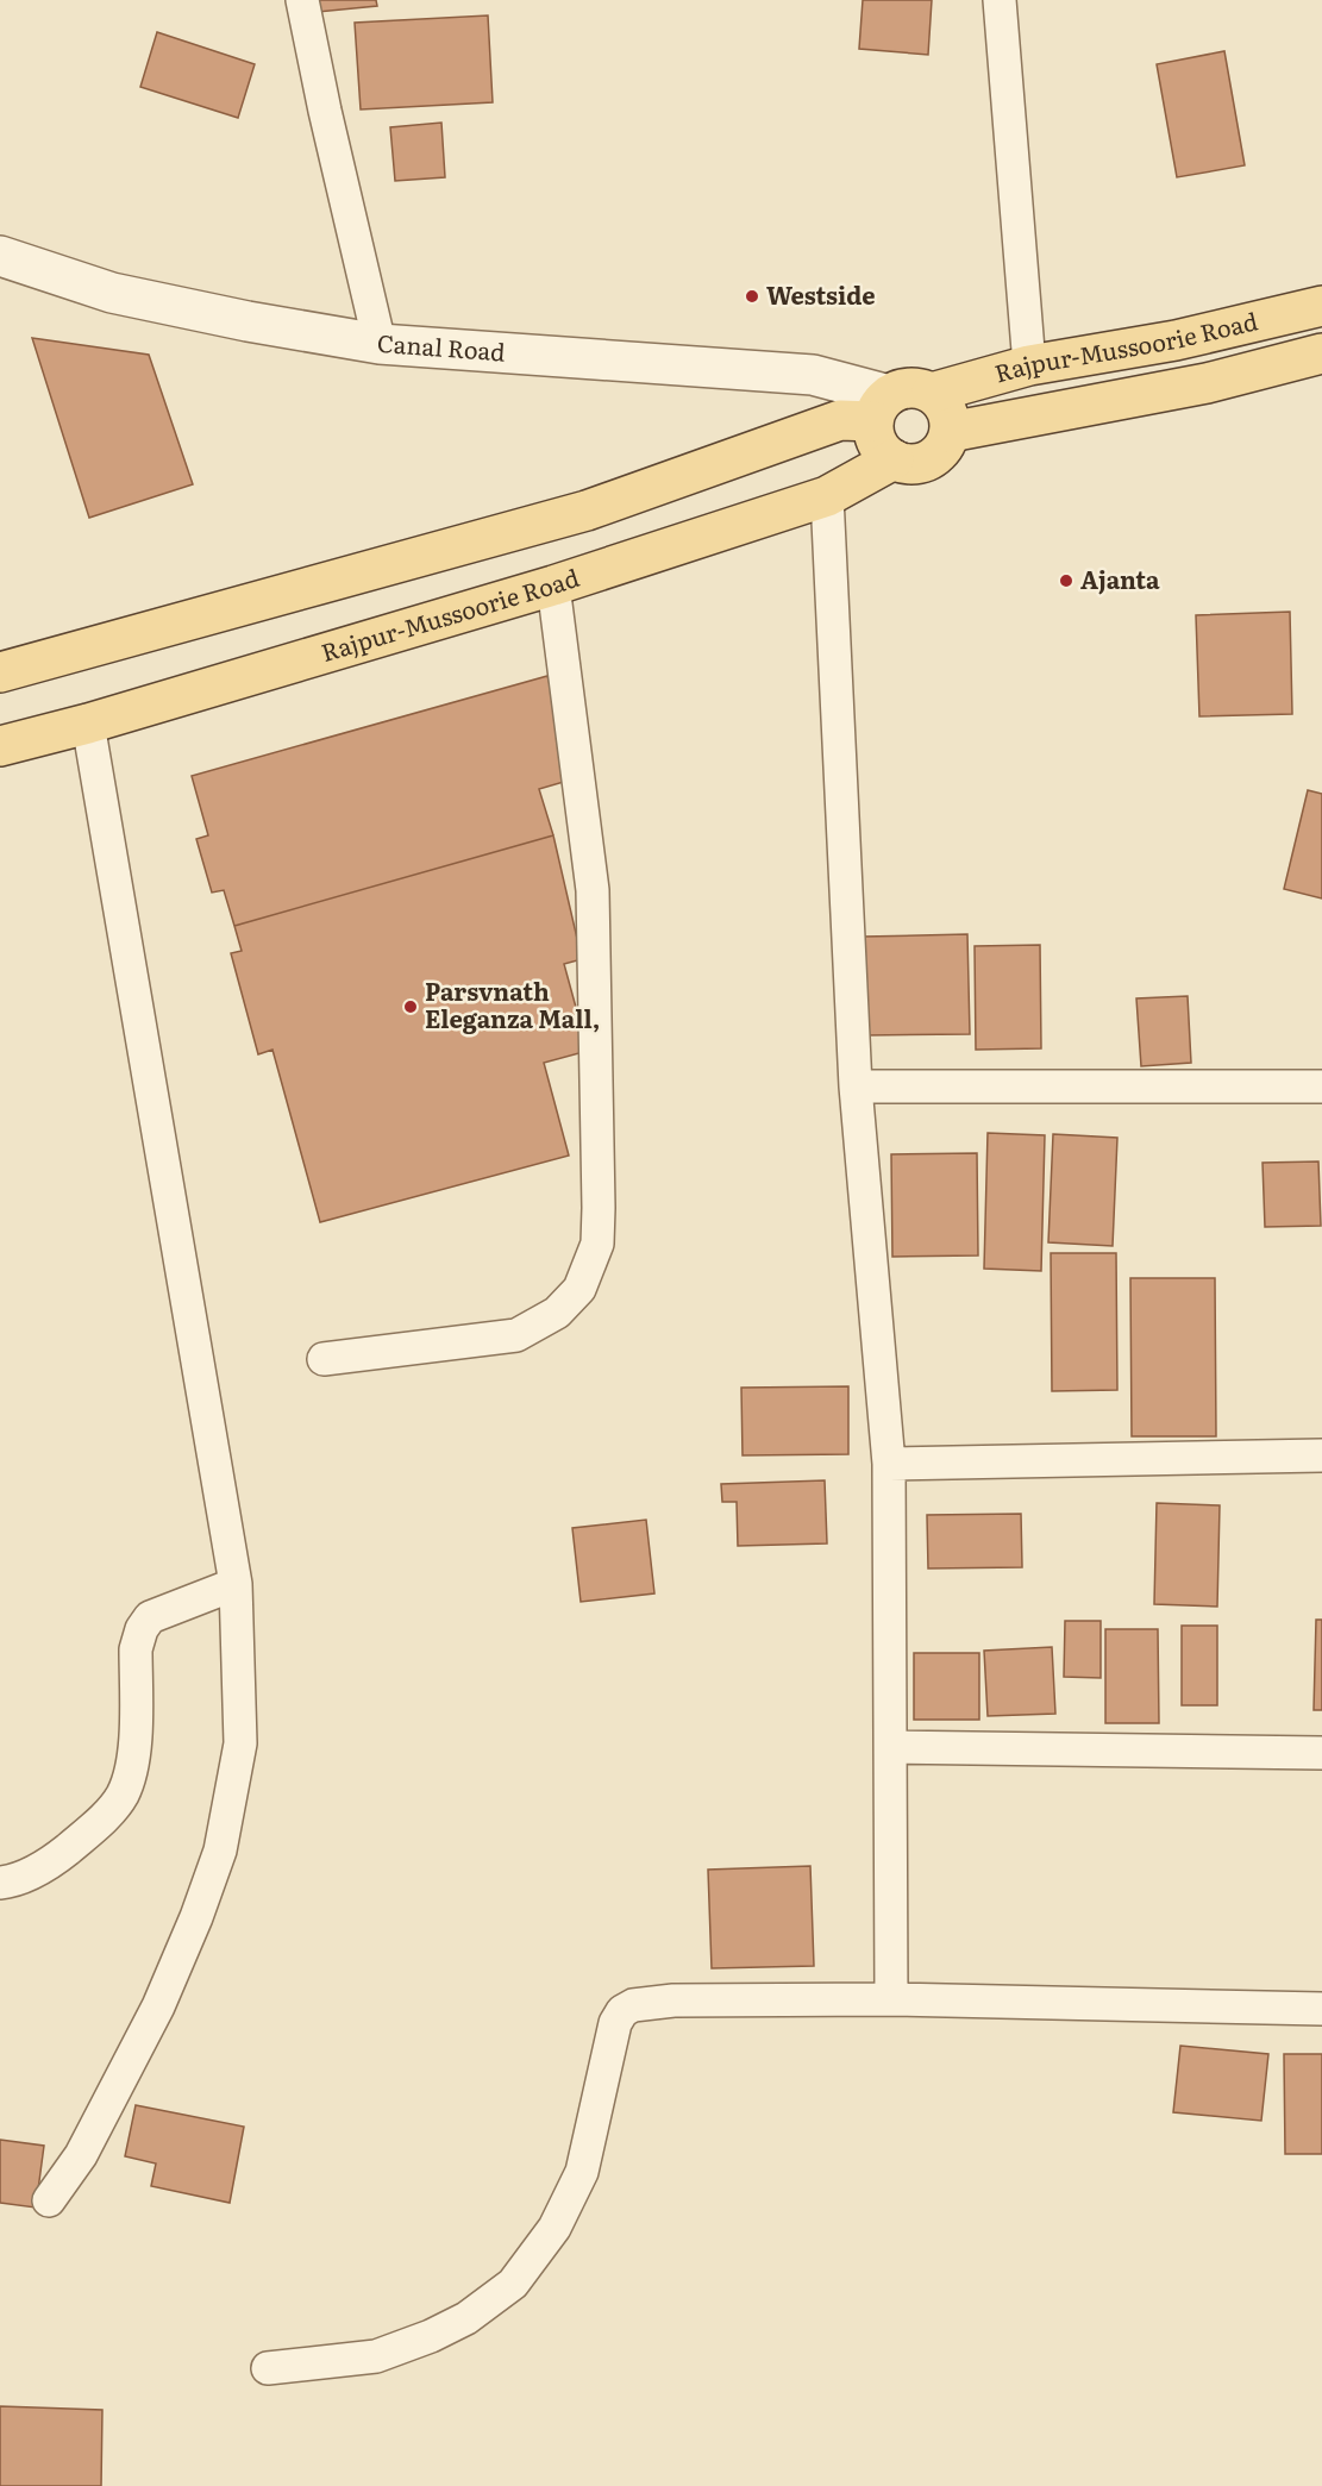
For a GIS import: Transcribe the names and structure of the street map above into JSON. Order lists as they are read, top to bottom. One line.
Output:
{"streets":{"main road":["Rajpur-Mussoorie Road"],"street":["Canal Road"]},"crossings":[["Canal Road","Rajpur-Mussoorie Road"]],"places":["Westside","Ajanta","Parsvnath Eleganza Mall,"]}
